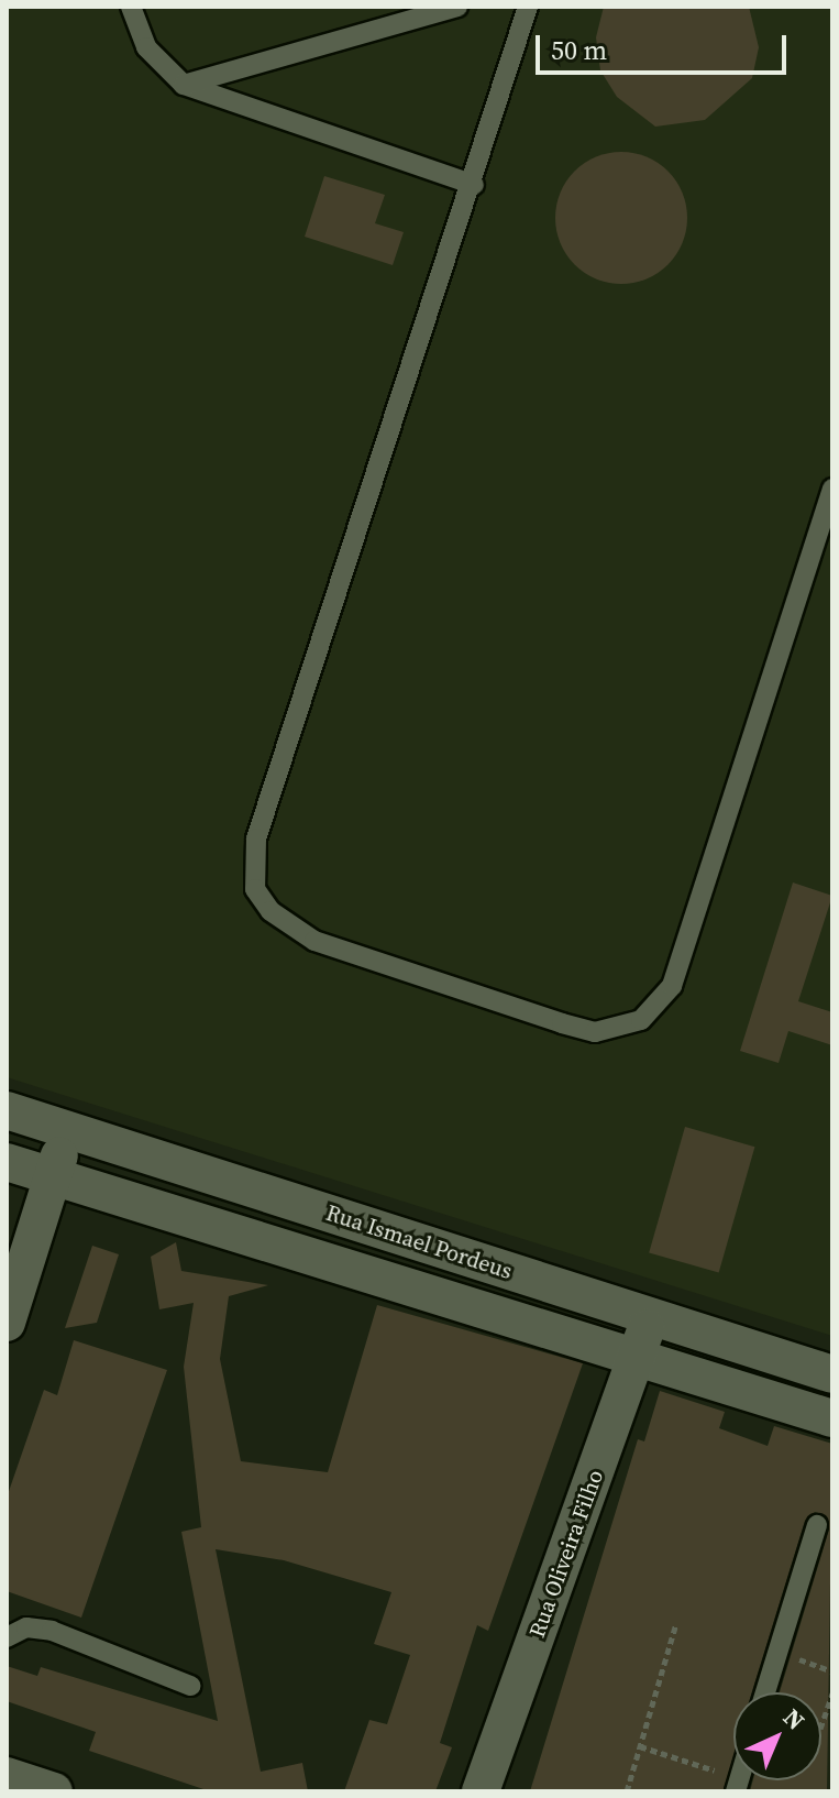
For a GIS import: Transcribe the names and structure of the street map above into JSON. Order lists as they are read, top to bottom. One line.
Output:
{"streets":{"street":["Rua Ismael Pordeus","Rua Oliveira Filho"]},"crossings":[["Rua Ismael Pordeus","Rua Oliveira Filho"]],"scale_bar":"50 m","north":"top right"}
